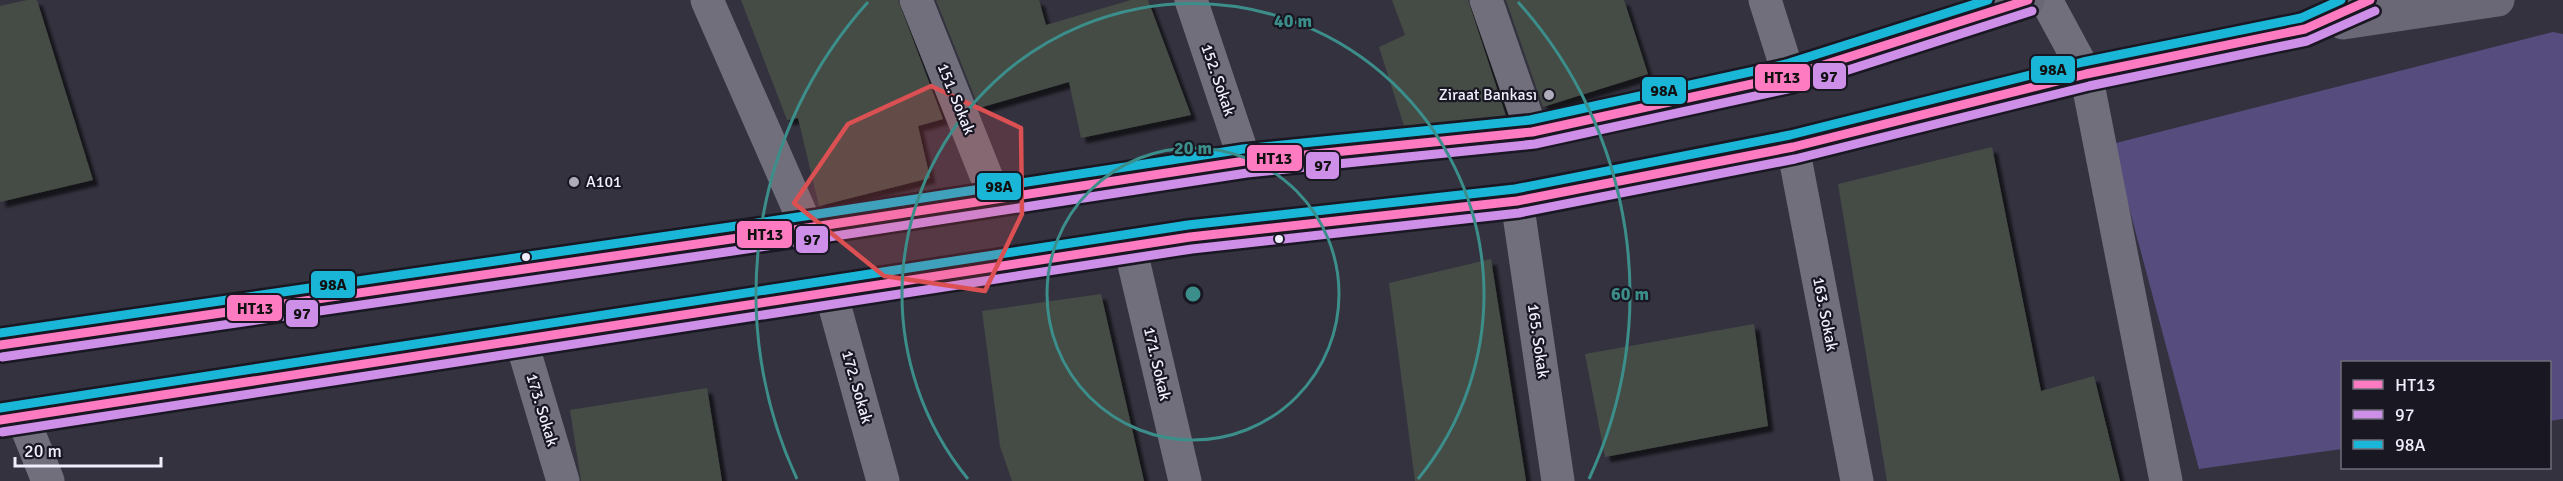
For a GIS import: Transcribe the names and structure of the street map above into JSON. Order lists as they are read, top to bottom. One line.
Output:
{"streets":{"street":["152. Sokak","151. Sokak","163. Sokak","165. Sokak","171. Sokak","172. Sokak","173. Sokak"]},"places":["Ziraat Bankası","A101"],"lines":["transit line HT13","transit line 98A","transit line 97"],"legend":["HT13","97","98A"],"scale_bar":"20 m","rings":["40 m","20 m","60 m"]}
